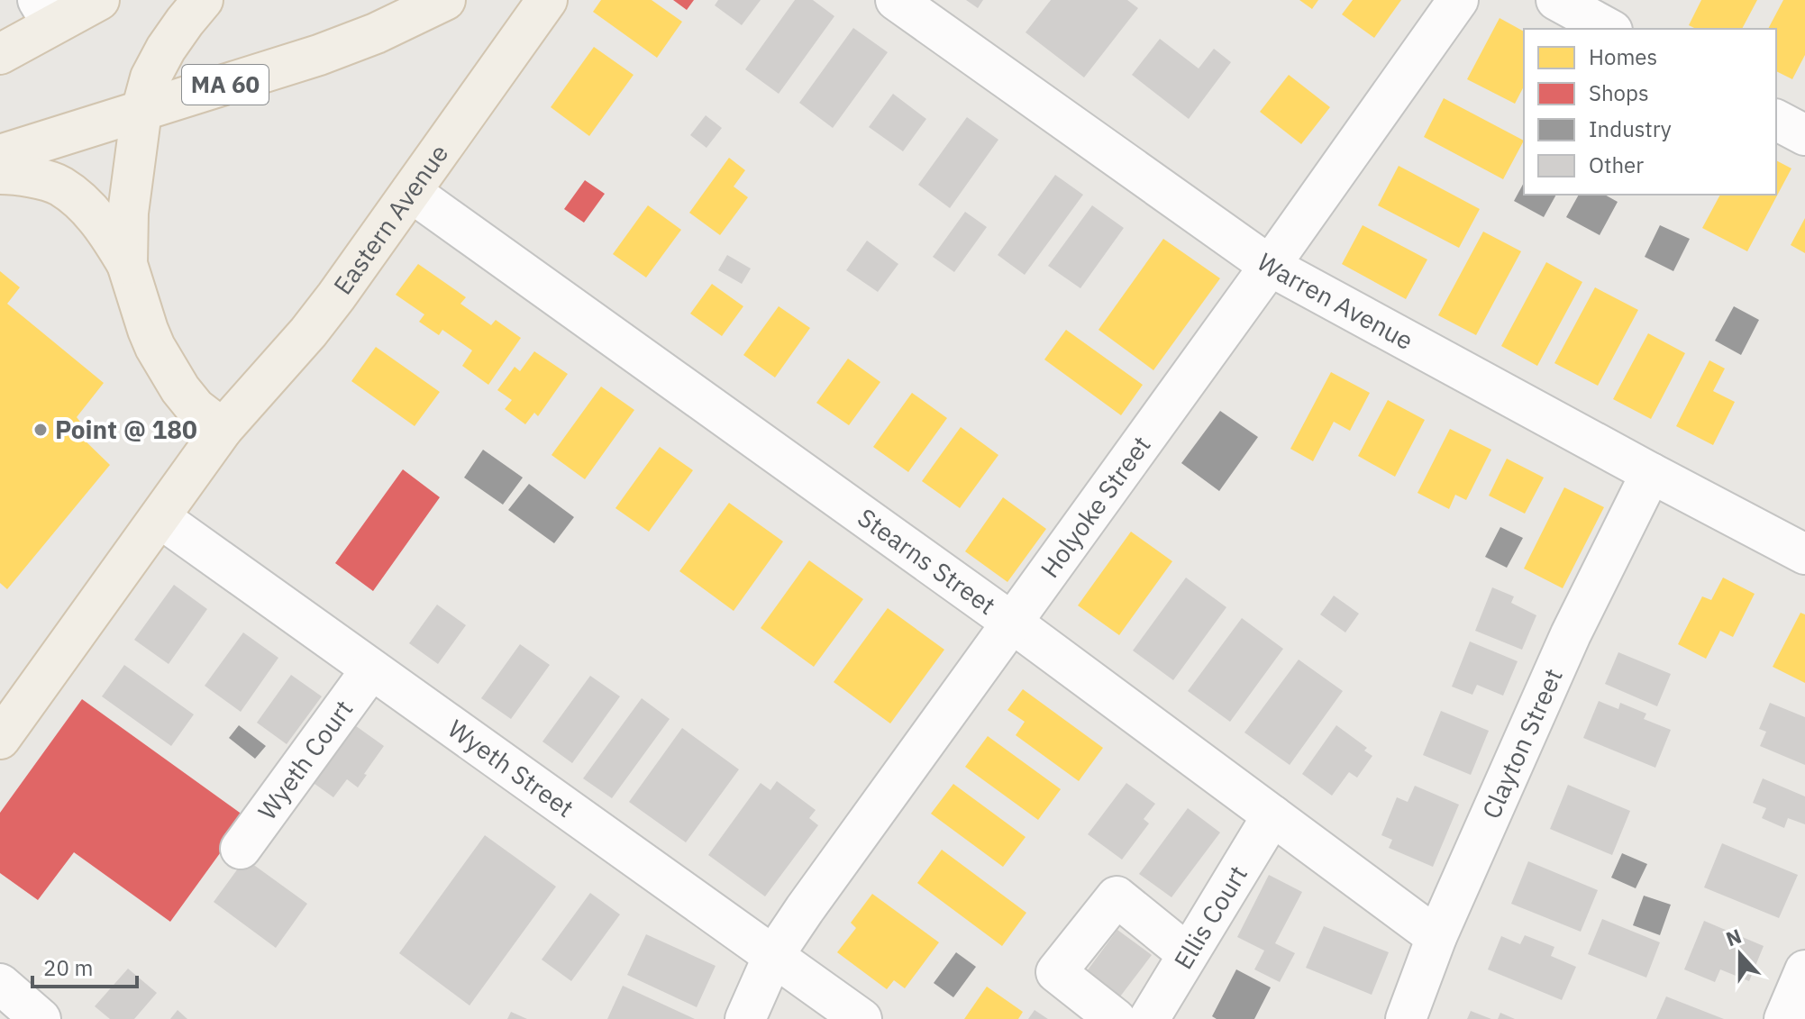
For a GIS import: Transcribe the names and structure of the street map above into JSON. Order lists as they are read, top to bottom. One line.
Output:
{"streets":{"main road":["MA 60","Eastern Avenue"],"street":["Warren Avenue","Holyoke Street","Stearns Street","Clayton Street","Wyeth Court","Wyeth Street","Ellis Court"]},"crossings":[["Eastern Avenue","Stearns Street"],["Eastern Avenue","Wyeth Street"],["Warren Avenue","Holyoke Street"],["Warren Avenue","Clayton Street"],["Holyoke Street","Stearns Street"],["Holyoke Street","Wyeth Street"],["Stearns Street","Clayton Street"],["Stearns Street","Ellis Court"],["Wyeth Court","Wyeth Street"]],"places":["Point @ 180"],"legend":["Homes","Shops","Industry","Other"],"scale_bar":"20 m","north":"top"}
